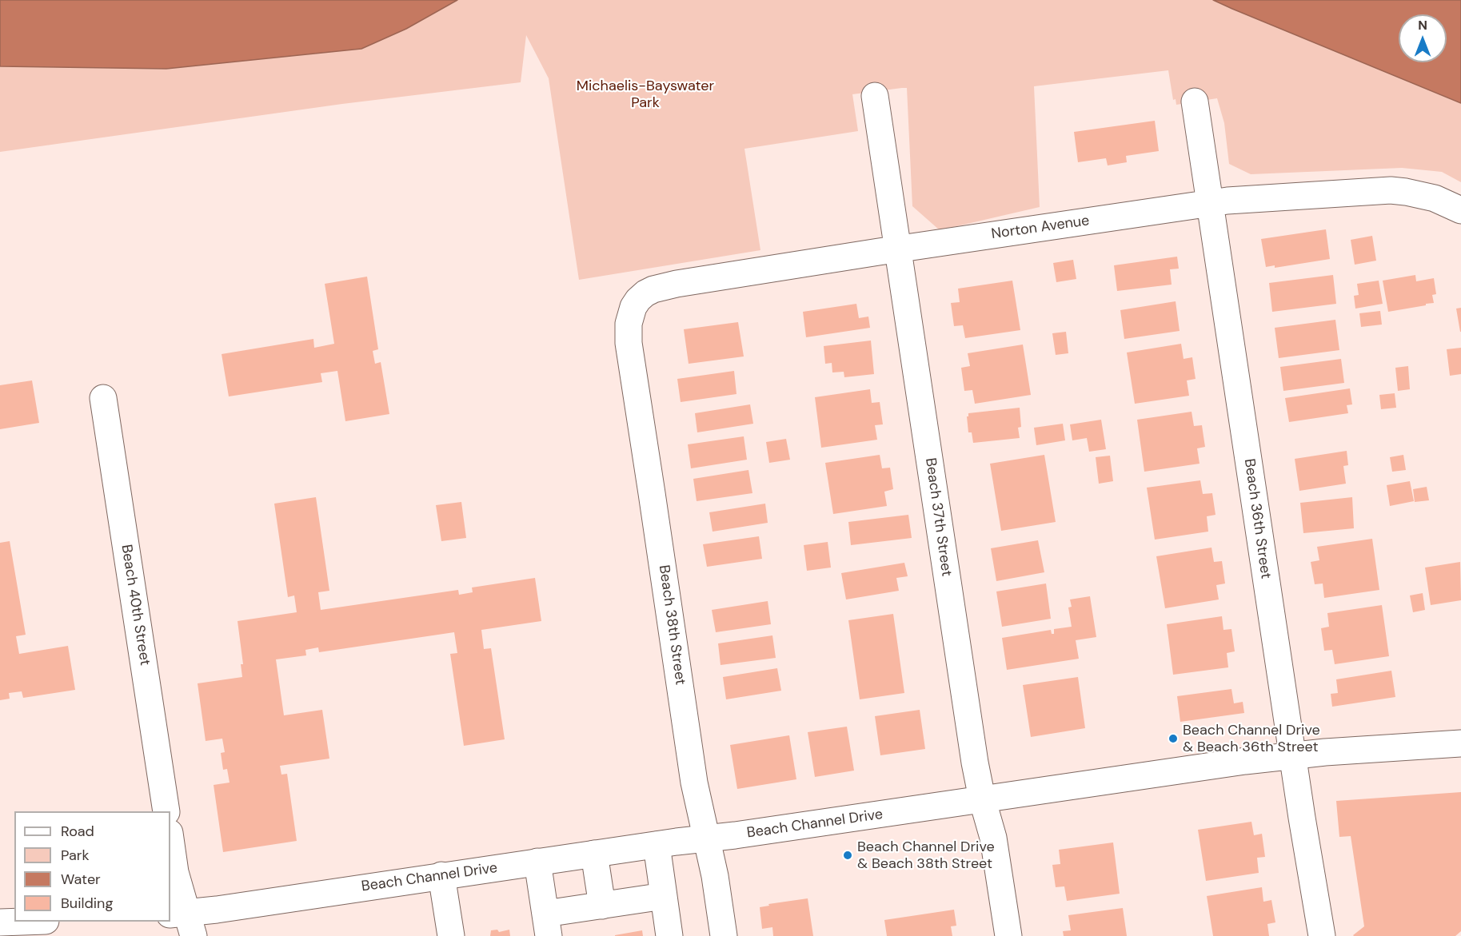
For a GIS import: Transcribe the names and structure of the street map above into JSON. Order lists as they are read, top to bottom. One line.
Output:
{"streets":{"street":["Norton Avenue","Beach 37th Street","Beach 36th Street","Beach 40th Street","Beach 38th Street","Beach Channel Drive"]},"crossings":[["Norton Avenue","Beach 37th Street"],["Norton Avenue","Beach 36th Street"],["Norton Avenue","Beach 38th Street"],["Beach 37th Street","Beach Channel Drive"],["Beach 36th Street","Beach Channel Drive"],["Beach 38th Street","Beach Channel Drive"]],"parks":["Michaelis-Bayswater Park"],"places":["Beach Channel Drive & Beach 36th Street","Beach Channel Drive & Beach 38th Street"],"legend":["Road","Park","Water","Building"],"north":"top"}
